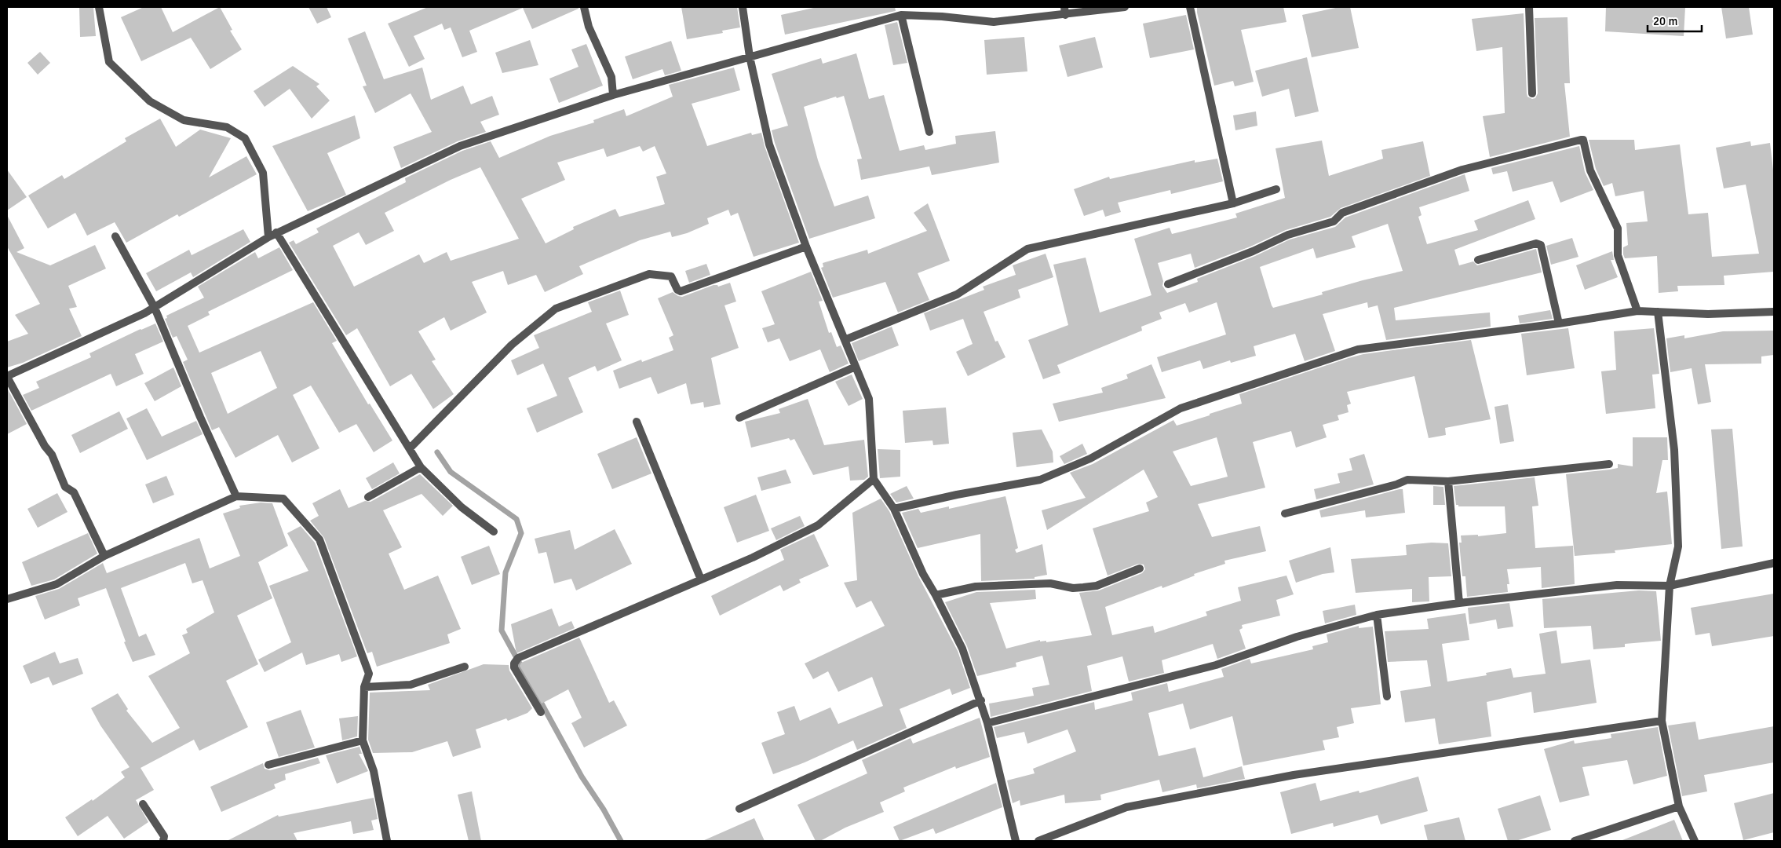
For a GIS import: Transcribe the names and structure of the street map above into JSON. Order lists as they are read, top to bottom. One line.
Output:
{"scale_bar":"20 m"}
